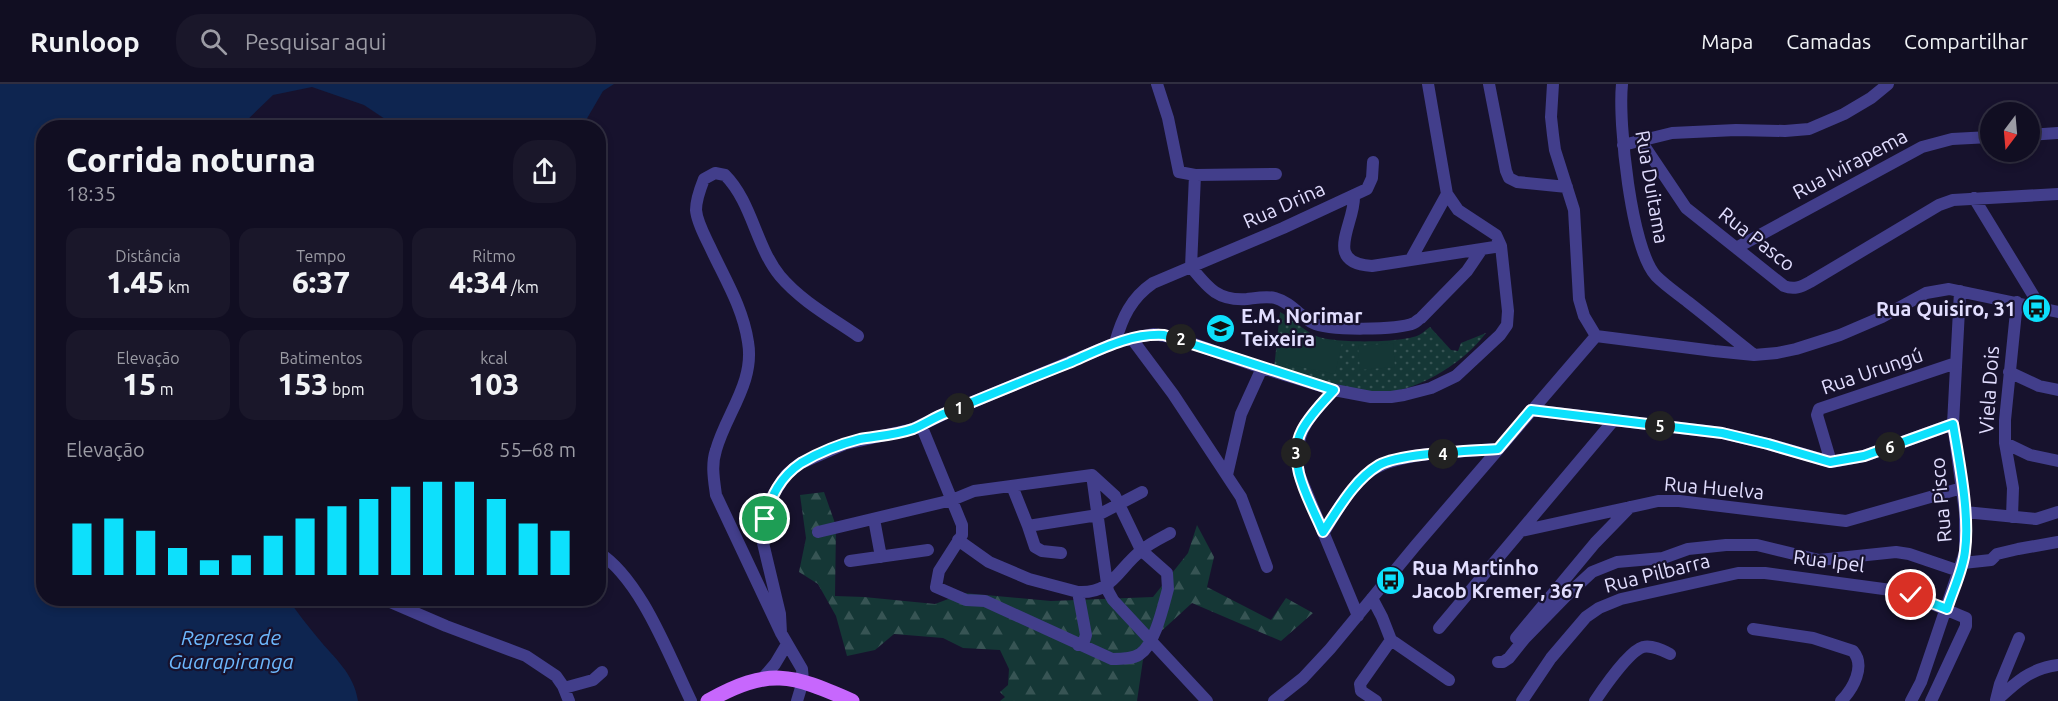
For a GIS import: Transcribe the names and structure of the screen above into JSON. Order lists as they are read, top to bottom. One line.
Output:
{"streets":{"street":["Rua Ivirapema","Rua Duitama","Rua Drina","Rua Pasco","Rua Urungú","Viela Dois","Rua Huelva","Rua Pisco","Rua Ipel","Rua Pilbarra"]},"crossings":[["Rua Ivirapema","Rua Pasco"],["Rua Urungú","Rua Pisco"],["Rua Huelva","Rua Pisco"],["Rua Pisco","Rua Ipel"],["Rua Ipel","Rua Pilbarra"]],"water":["Represa de Guarapiranga"],"places":{"bus stop":["Rua Quisiro, 31","Rua Martinho Jacob Kremer, 367"],"school or university":["E.M. Norimar Teixeira"]},"north":"bottom","page":{"header":"Runloop","search":"Pesquisar aqui","nav":["Mapa","Camadas","Compartilhar"],"heading":["Corrida noturna","18:35"],"stats":[["Distância","1.45 km"],["Tempo","6:37"],["Ritmo","4:34 /km"],["Elevação","15 m"],["Batimentos","153 bpm"],["kcal","103"]],"pins":["2","1","5","6","3","4"],"chart":["Elevação","55–68 m"]}}
